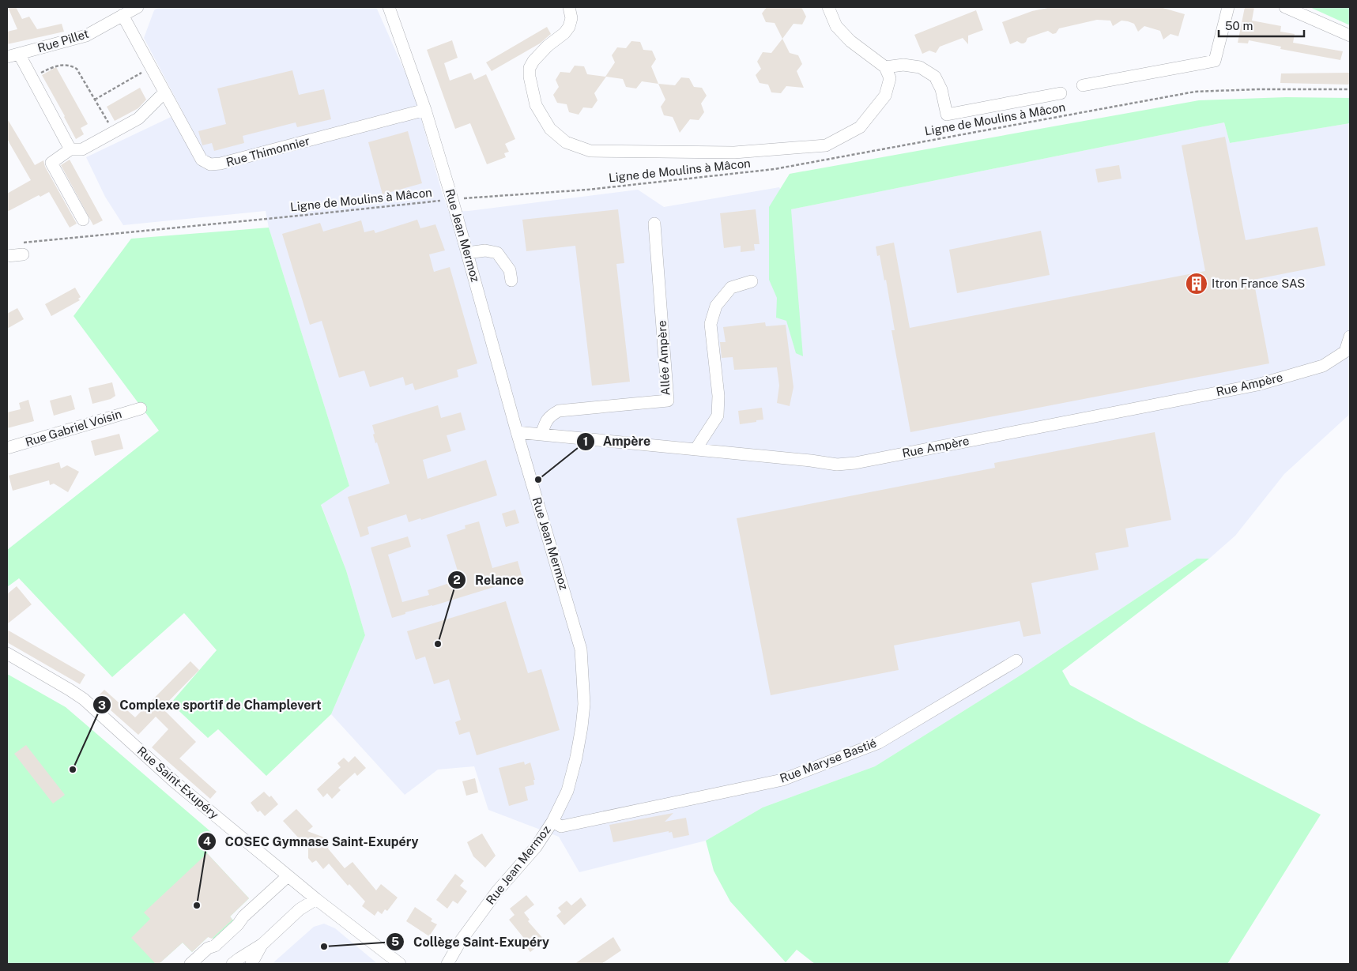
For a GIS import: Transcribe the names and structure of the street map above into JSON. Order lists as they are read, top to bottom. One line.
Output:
{"streets":{"street":["Rue Pillet","Rue Thimonnier","Rue Jean Mermoz","Allée Ampère","Rue Ampère","Rue Gabriel Voisin","Rue Maryse Bastié","Rue Saint-Exupéry"],"path":["Ligne de Moulins à Mâcon"]},"crossings":[["Rue Pillet","Rue Thimonnier"],["Ligne de Moulins à Mâcon","Rue Jean Mermoz"],["Rue Thimonnier","Rue Jean Mermoz"],["Rue Jean Mermoz","Rue Ampère"],["Rue Jean Mermoz","Rue Maryse Bastié"],["Allée Ampère","Rue Ampère"]],"places":{"building":["Itron France SAS"],"other":["Ampère","Relance","Complexe sportif de Champlevert","COSEC Gymnase Saint-Exupéry","Collège Saint-Exupéry"]},"scale_bar":"50 m"}
